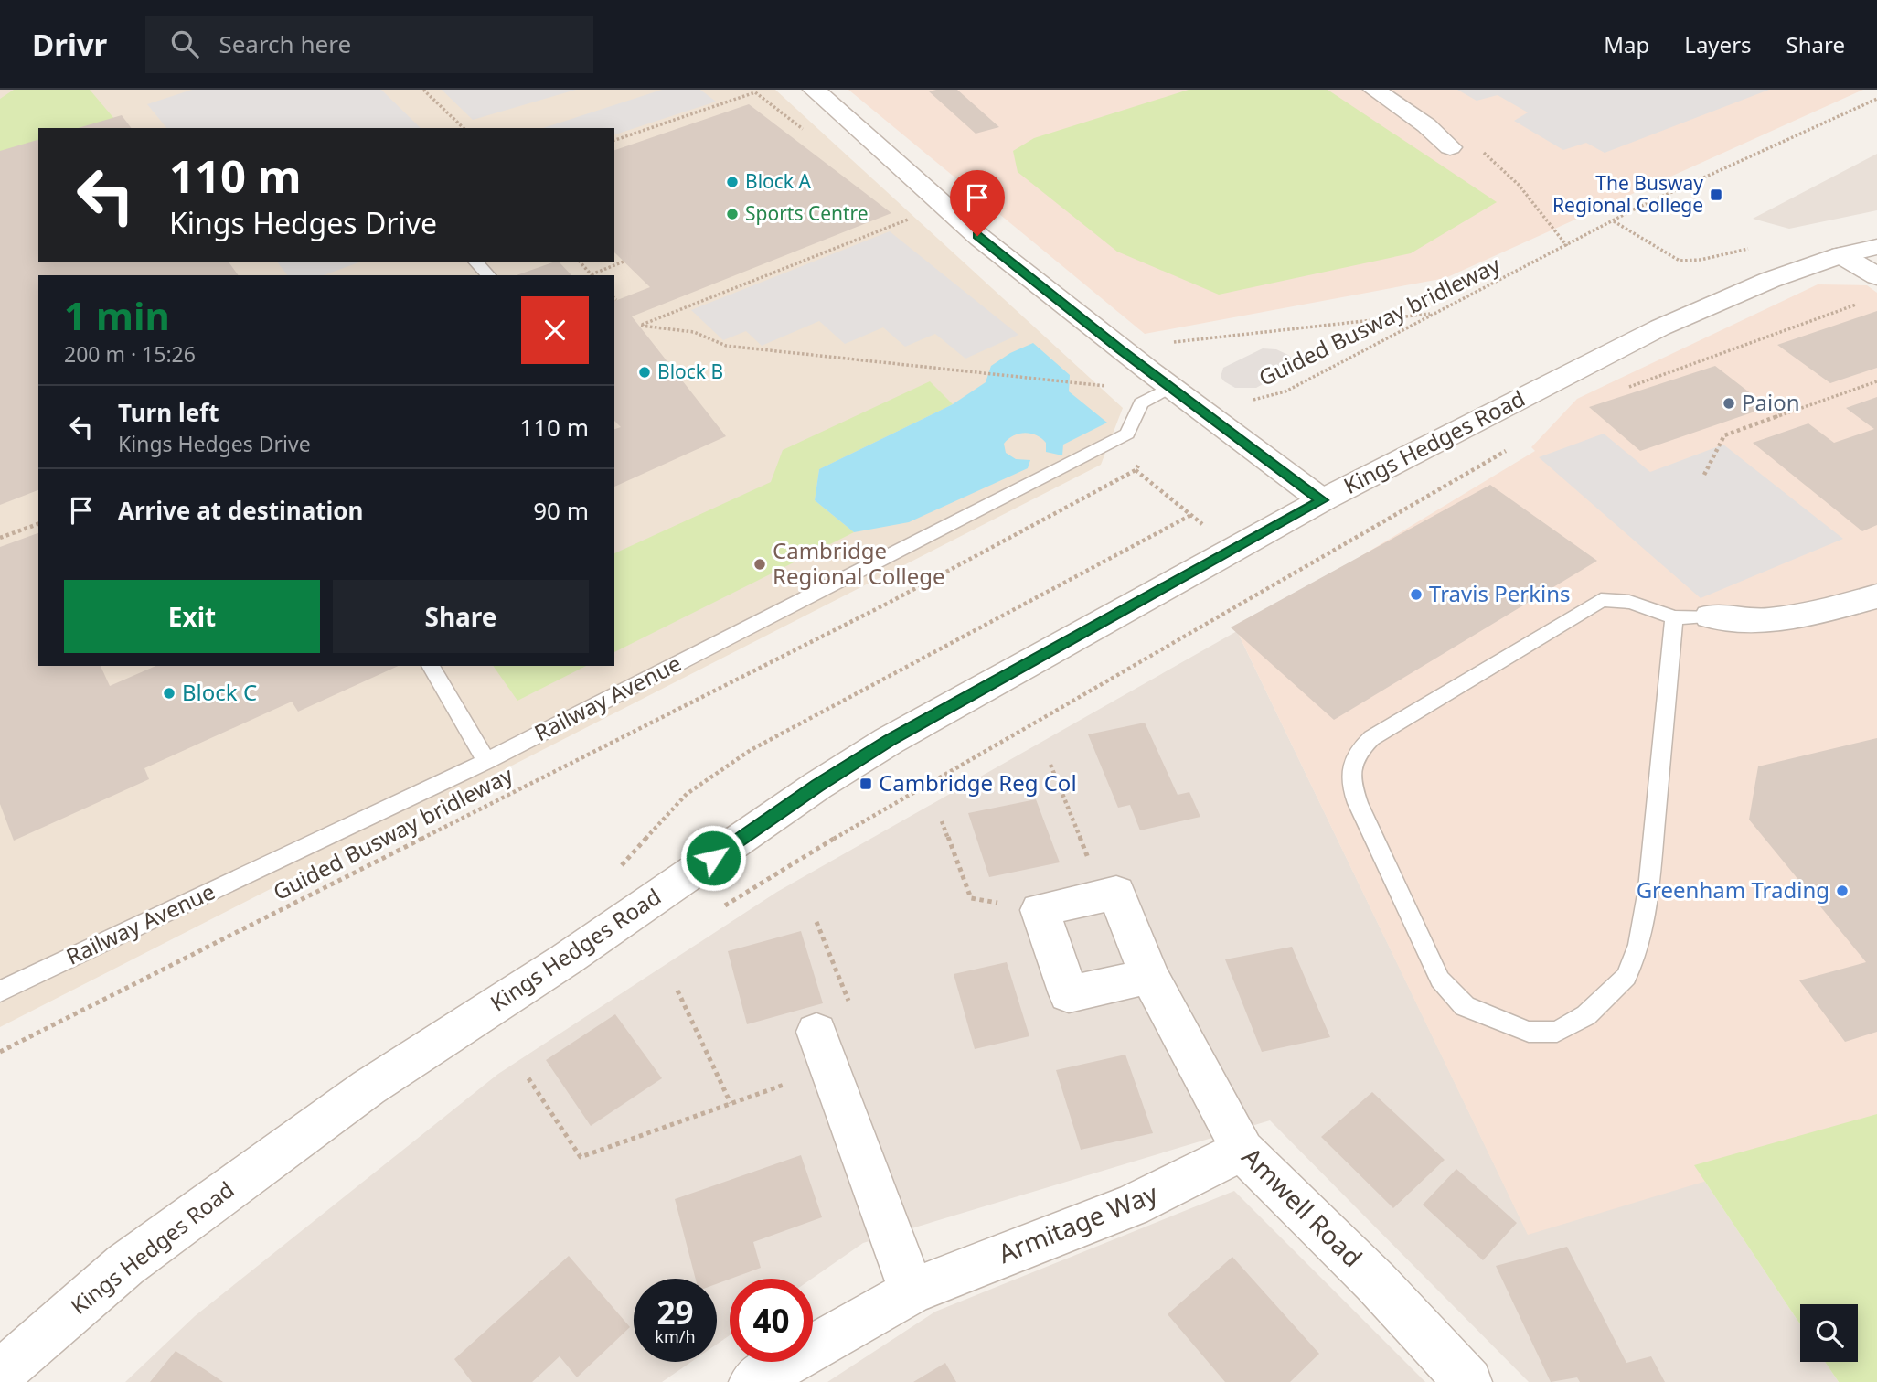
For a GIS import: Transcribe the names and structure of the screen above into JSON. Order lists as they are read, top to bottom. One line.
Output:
{"streets":{"street":["Kings Hedges Road","Amwell Road","Armitage Way"],"lane":["Railway Avenue"],"path":["Guided Busway bridleway"]},"crossings":[["Guided Busway bridleway","Railway Avenue"],["Amwell Road","Armitage Way"]],"places":{"other":["Block A","Sports Centre","Block B","Paion","Cambridge Regional College","Travis Perkins","Block C","Greenham Trading"],"transit":["The Busway Regional College","Cambridge Reg Col"]},"page":{"header":"Drivr","search":"Search here","nav":["Map","Layers","Share"],"turn":["110 m","Kings Hedges Drive"],"heading":["1 min","200 m · 15:26"],"list":[{"name":"Turn left","note":"Kings Hedges Drive","value":"110 m"},{"name":"Arrive at destination","value":"90 m"}],"buttons":["Exit","Share"],"speed":"29 km/h","limit":"40"}}
